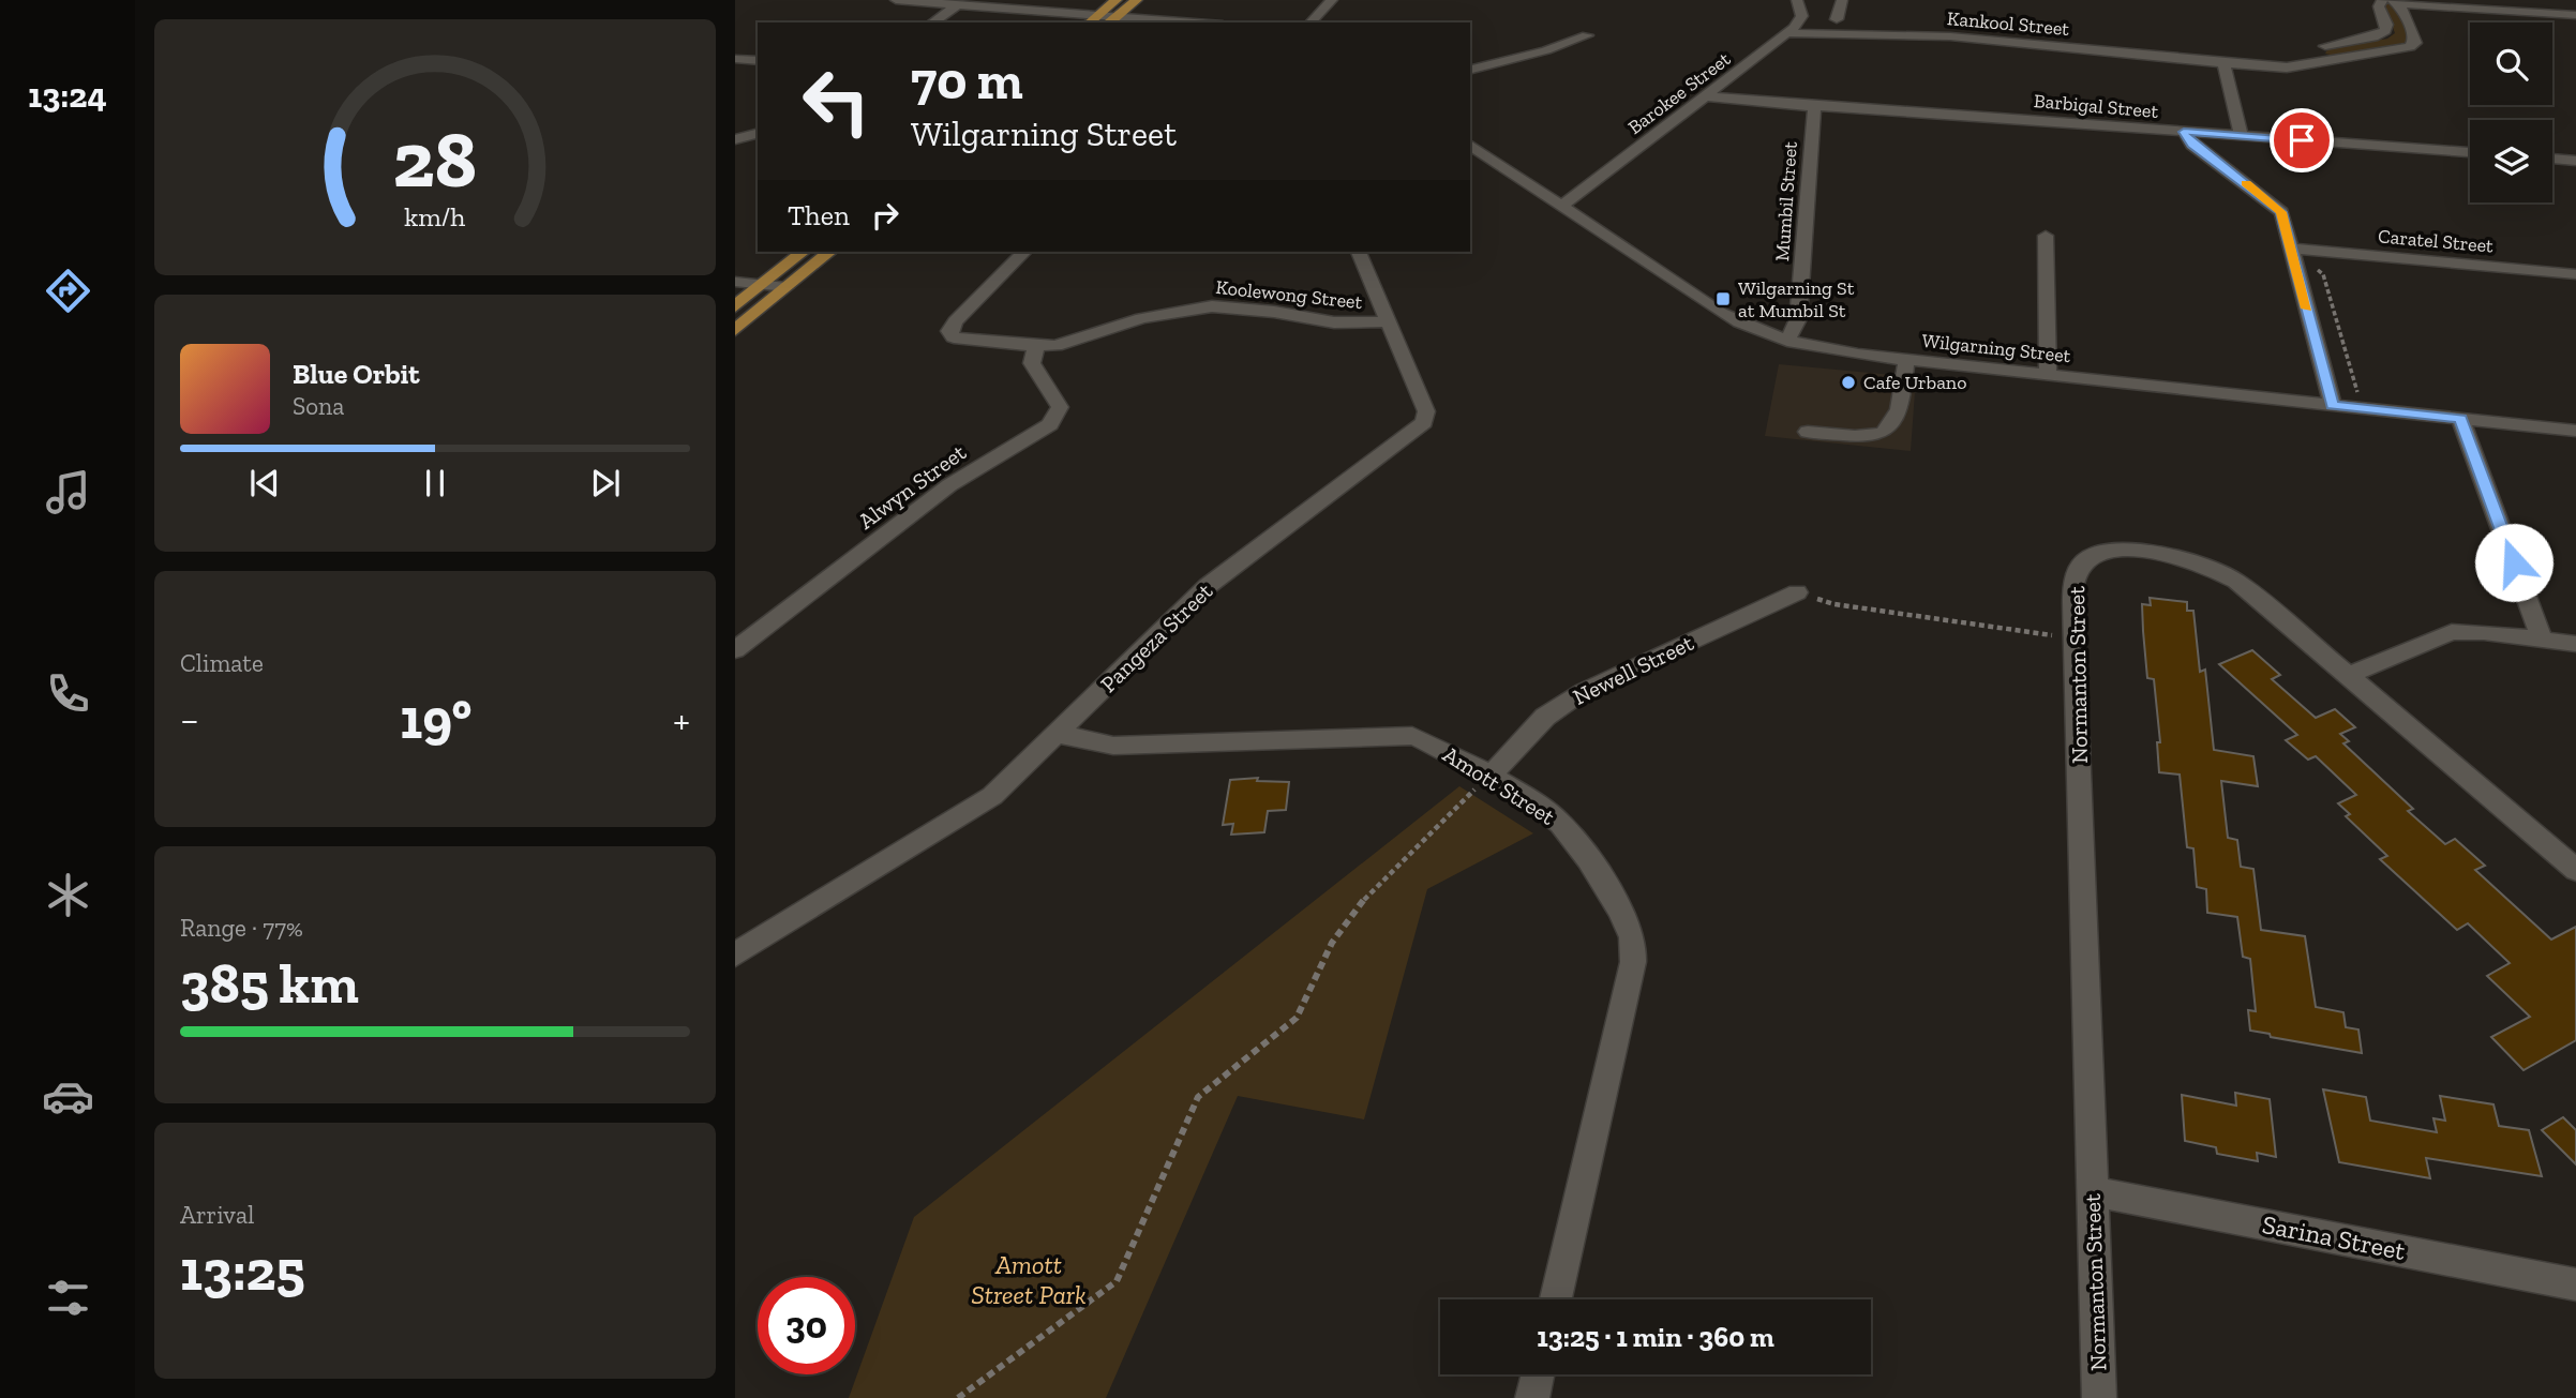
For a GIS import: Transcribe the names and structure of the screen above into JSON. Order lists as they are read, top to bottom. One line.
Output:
{"streets":{"street":["Kankool Street","Barokee Street","Barbigal Street","Mumbil Street","Caratel Street","Koolewong Street","Wilgarning Street","Alwyn Street","Pangeza Street","Newell Street","Normanton Street","Amott Street","Sarina Street"]},"crossings":[["Kankool Street","Barokee Street"],["Barokee Street","Barbigal Street"],["Barokee Street","Wilgarning Street"],["Barbigal Street","Mumbil Street"],["Mumbil Street","Wilgarning Street"],["Koolewong Street","Alwyn Street"],["Koolewong Street","Pangeza Street"],["Pangeza Street","Amott Street"],["Newell Street","Amott Street"],["Normanton Street","Sarina Street"]],"parks":["Amott Street Park"],"places":{"transit":["Wilgarning St at Mumbil St"],"other":["Cafe Urbano"]},"page":{"tabs":"13:24","turn":["70 m","Wilgarning Street"],"then":"Then","song":["Blue Orbit","Sona"],"tile":["Climate",["Range · 77%","385 km"],["Arrival","13:25"]],"heat":["−","19°","+"],"limit":"30","trip":"13:25 · 1 min · 360 m","gauge":["28","km/h"]}}
